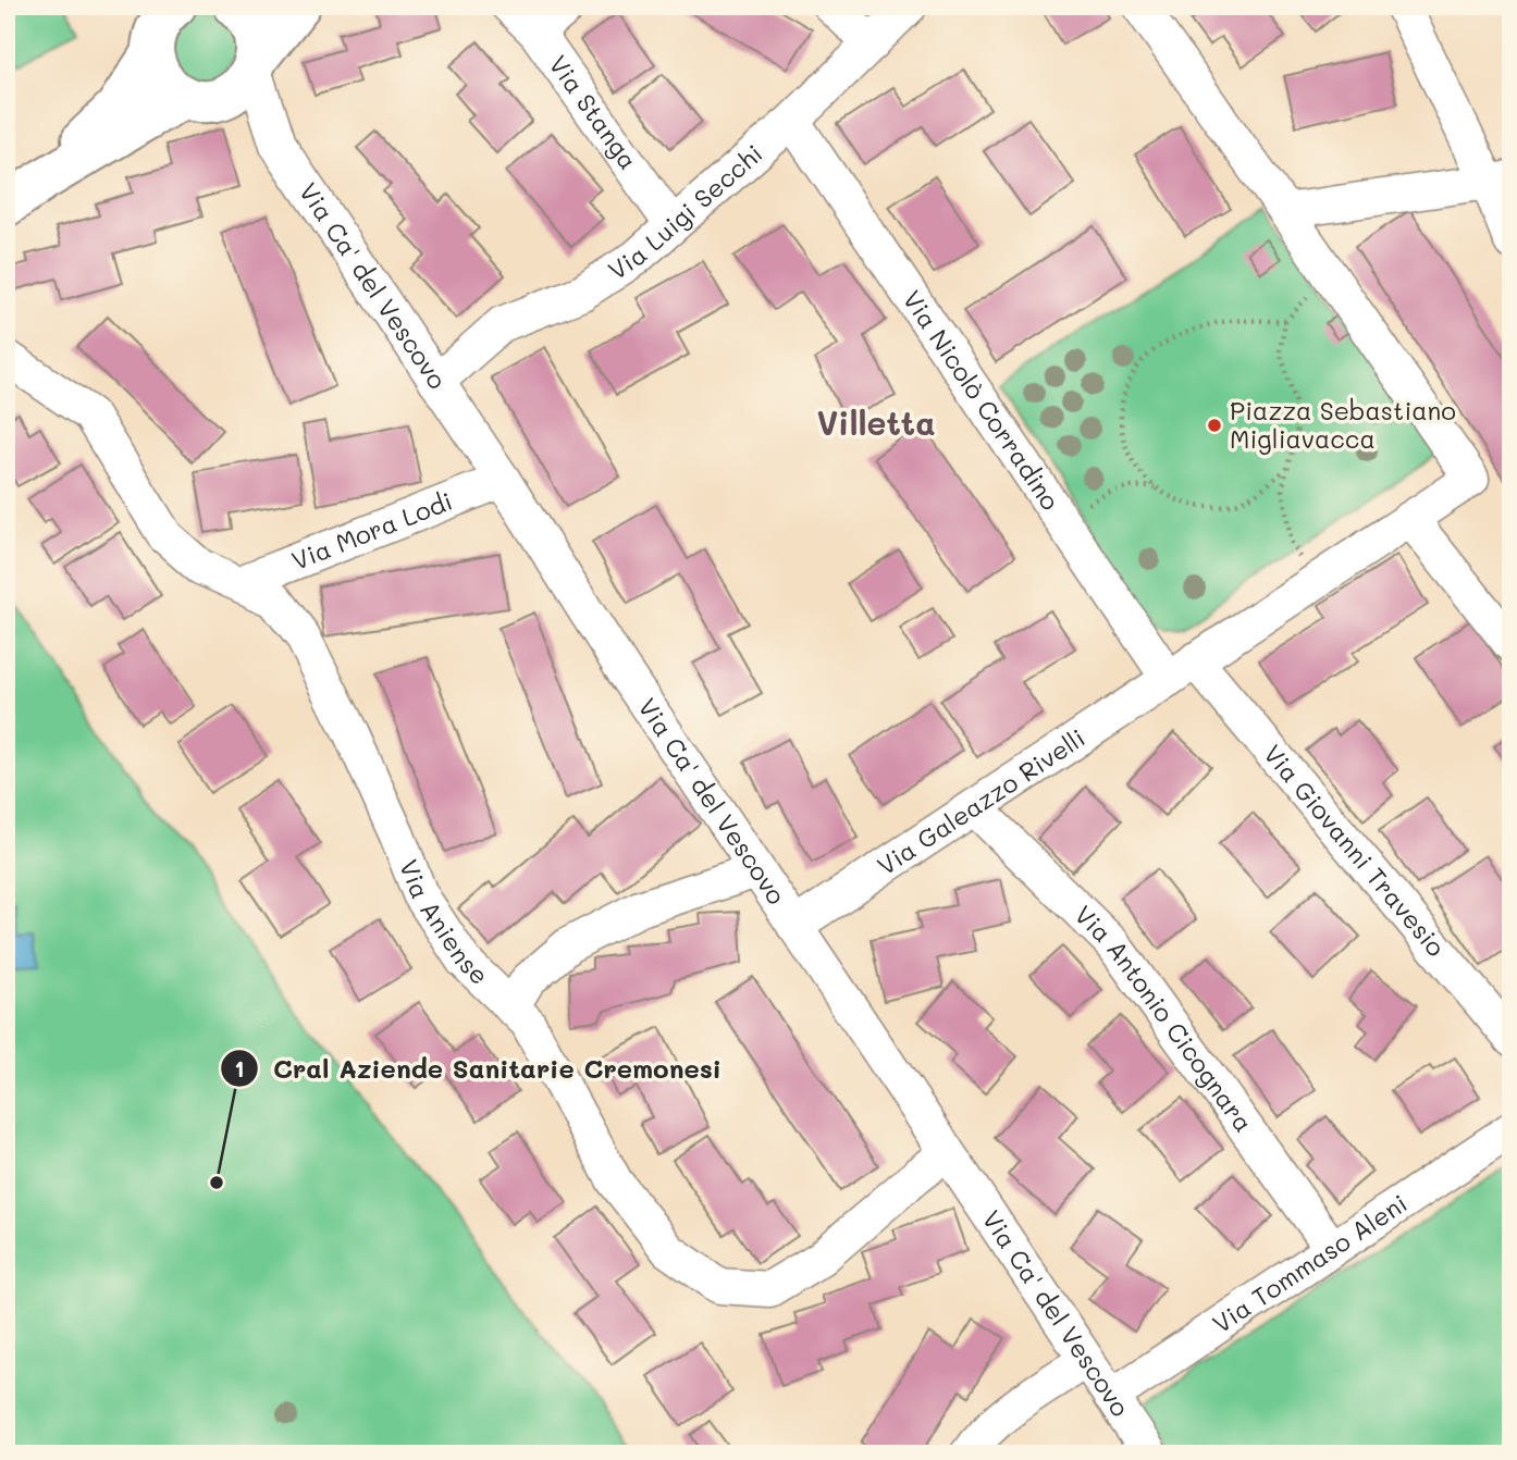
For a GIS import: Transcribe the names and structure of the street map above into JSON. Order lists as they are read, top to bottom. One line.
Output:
{"streets":{"street":["Via Stanga","Via Luigi Secchi","Via Ca' del Vescovo","Via Nicolò Corradino","Via Mora Lodi","Via Galeazzo Rivelli","Via Giovanni Travesio","Via Aniense","Via Antonio Cicognara","Via Tommaso Aleni"]},"crossings":[["Via Stanga","Via Luigi Secchi"],["Via Luigi Secchi","Via Ca' del Vescovo"],["Via Luigi Secchi","Via Nicolò Corradino"],["Via Ca' del Vescovo","Via Mora Lodi"],["Via Ca' del Vescovo","Via Galeazzo Rivelli"],["Via Ca' del Vescovo","Via Aniense"],["Via Ca' del Vescovo","Via Tommaso Aleni"],["Via Nicolò Corradino","Via Galeazzo Rivelli"],["Via Nicolò Corradino","Via Giovanni Travesio"],["Via Mora Lodi","Via Aniense"],["Via Galeazzo Rivelli","Via Giovanni Travesio"],["Via Galeazzo Rivelli","Via Antonio Cicognara"],["Via Antonio Cicognara","Via Tommaso Aleni"]],"districts":["Villetta"],"places":["Piazza Sebastiano Migliavacca","Cral Aziende Sanitarie Cremonesi"]}
